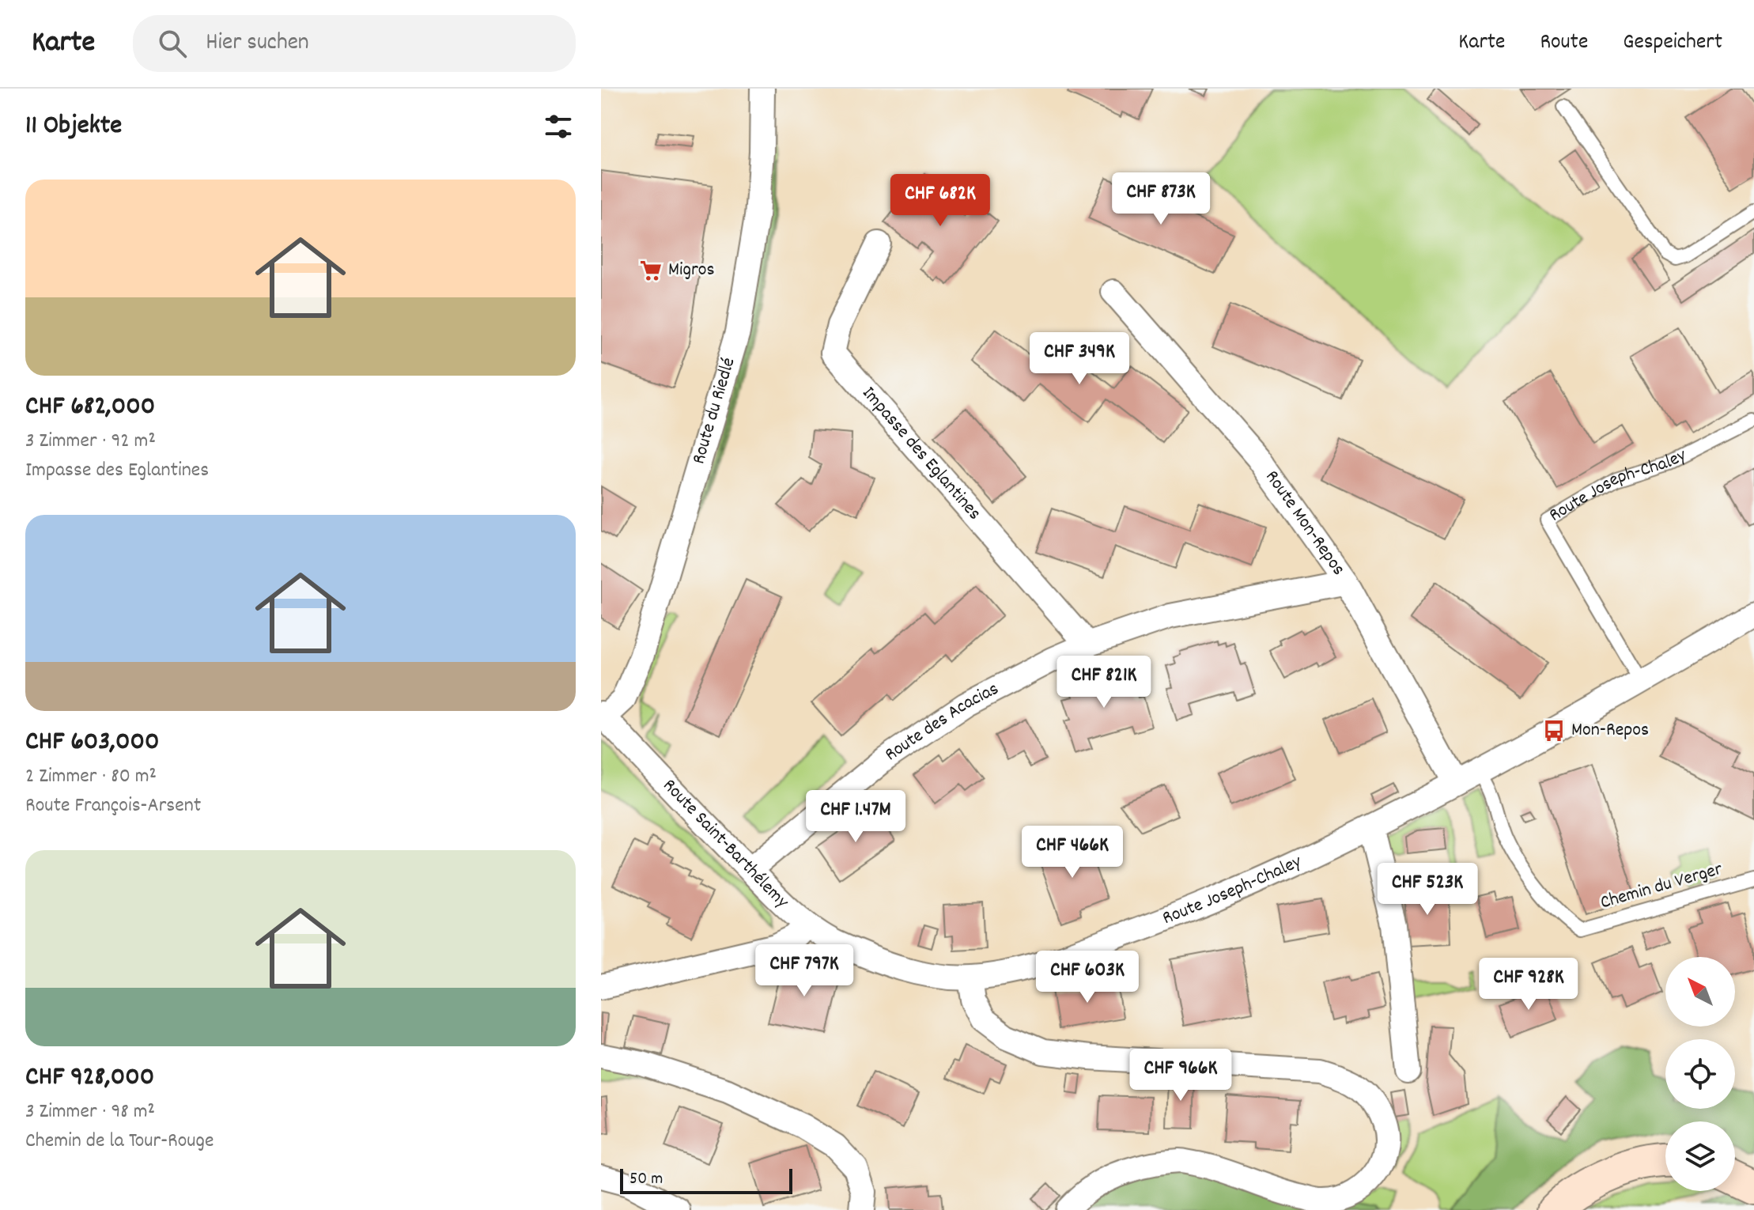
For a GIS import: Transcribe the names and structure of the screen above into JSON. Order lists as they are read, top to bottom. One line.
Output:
{"streets":{"street":["Route du Riedlé","Impasse des Eglantines","Route Joseph-Chaley","Route Mon-Repos","Route des Acacias","Route Saint-Barthélemy"],"lane":["Chemin du Verger"]},"crossings":[["Route du Riedlé","Route Saint-Barthélemy"],["Impasse des Eglantines","Route des Acacias"],["Route Joseph-Chaley","Route Mon-Repos"],["Route Joseph-Chaley","Route Saint-Barthélemy"],["Route Joseph-Chaley","Chemin du Verger"],["Route Mon-Repos","Route des Acacias"],["Route des Acacias","Route Saint-Barthélemy"]],"places":{"supermarket":["Migros"],"bus stop":["Mon-Repos"]},"scale_bar":"50 m","north":"top left","page":{"header":"Karte","search":"Hier suchen","nav":["Karte","Route","Gespeichert"],"heading":"11 Objekte","list":[{"name":"CHF 682,000","note":"3 Zimmer · 92 m² · Impasse des Eglantines"},{"name":"CHF 603,000","note":"2 Zimmer · 80 m² · Route François-Arsent"},{"name":"CHF 928,000","note":"3 Zimmer · 98 m² · Chemin de la Tour-Rouge"}],"price":["CHF 873K","CHF 682K","CHF 349K","CHF 821K","CHF 1.47M","CHF 466K","CHF 523K","CHF 797K","CHF 603K","CHF 928K","CHF 966K"],"scale":"50 m"}}
